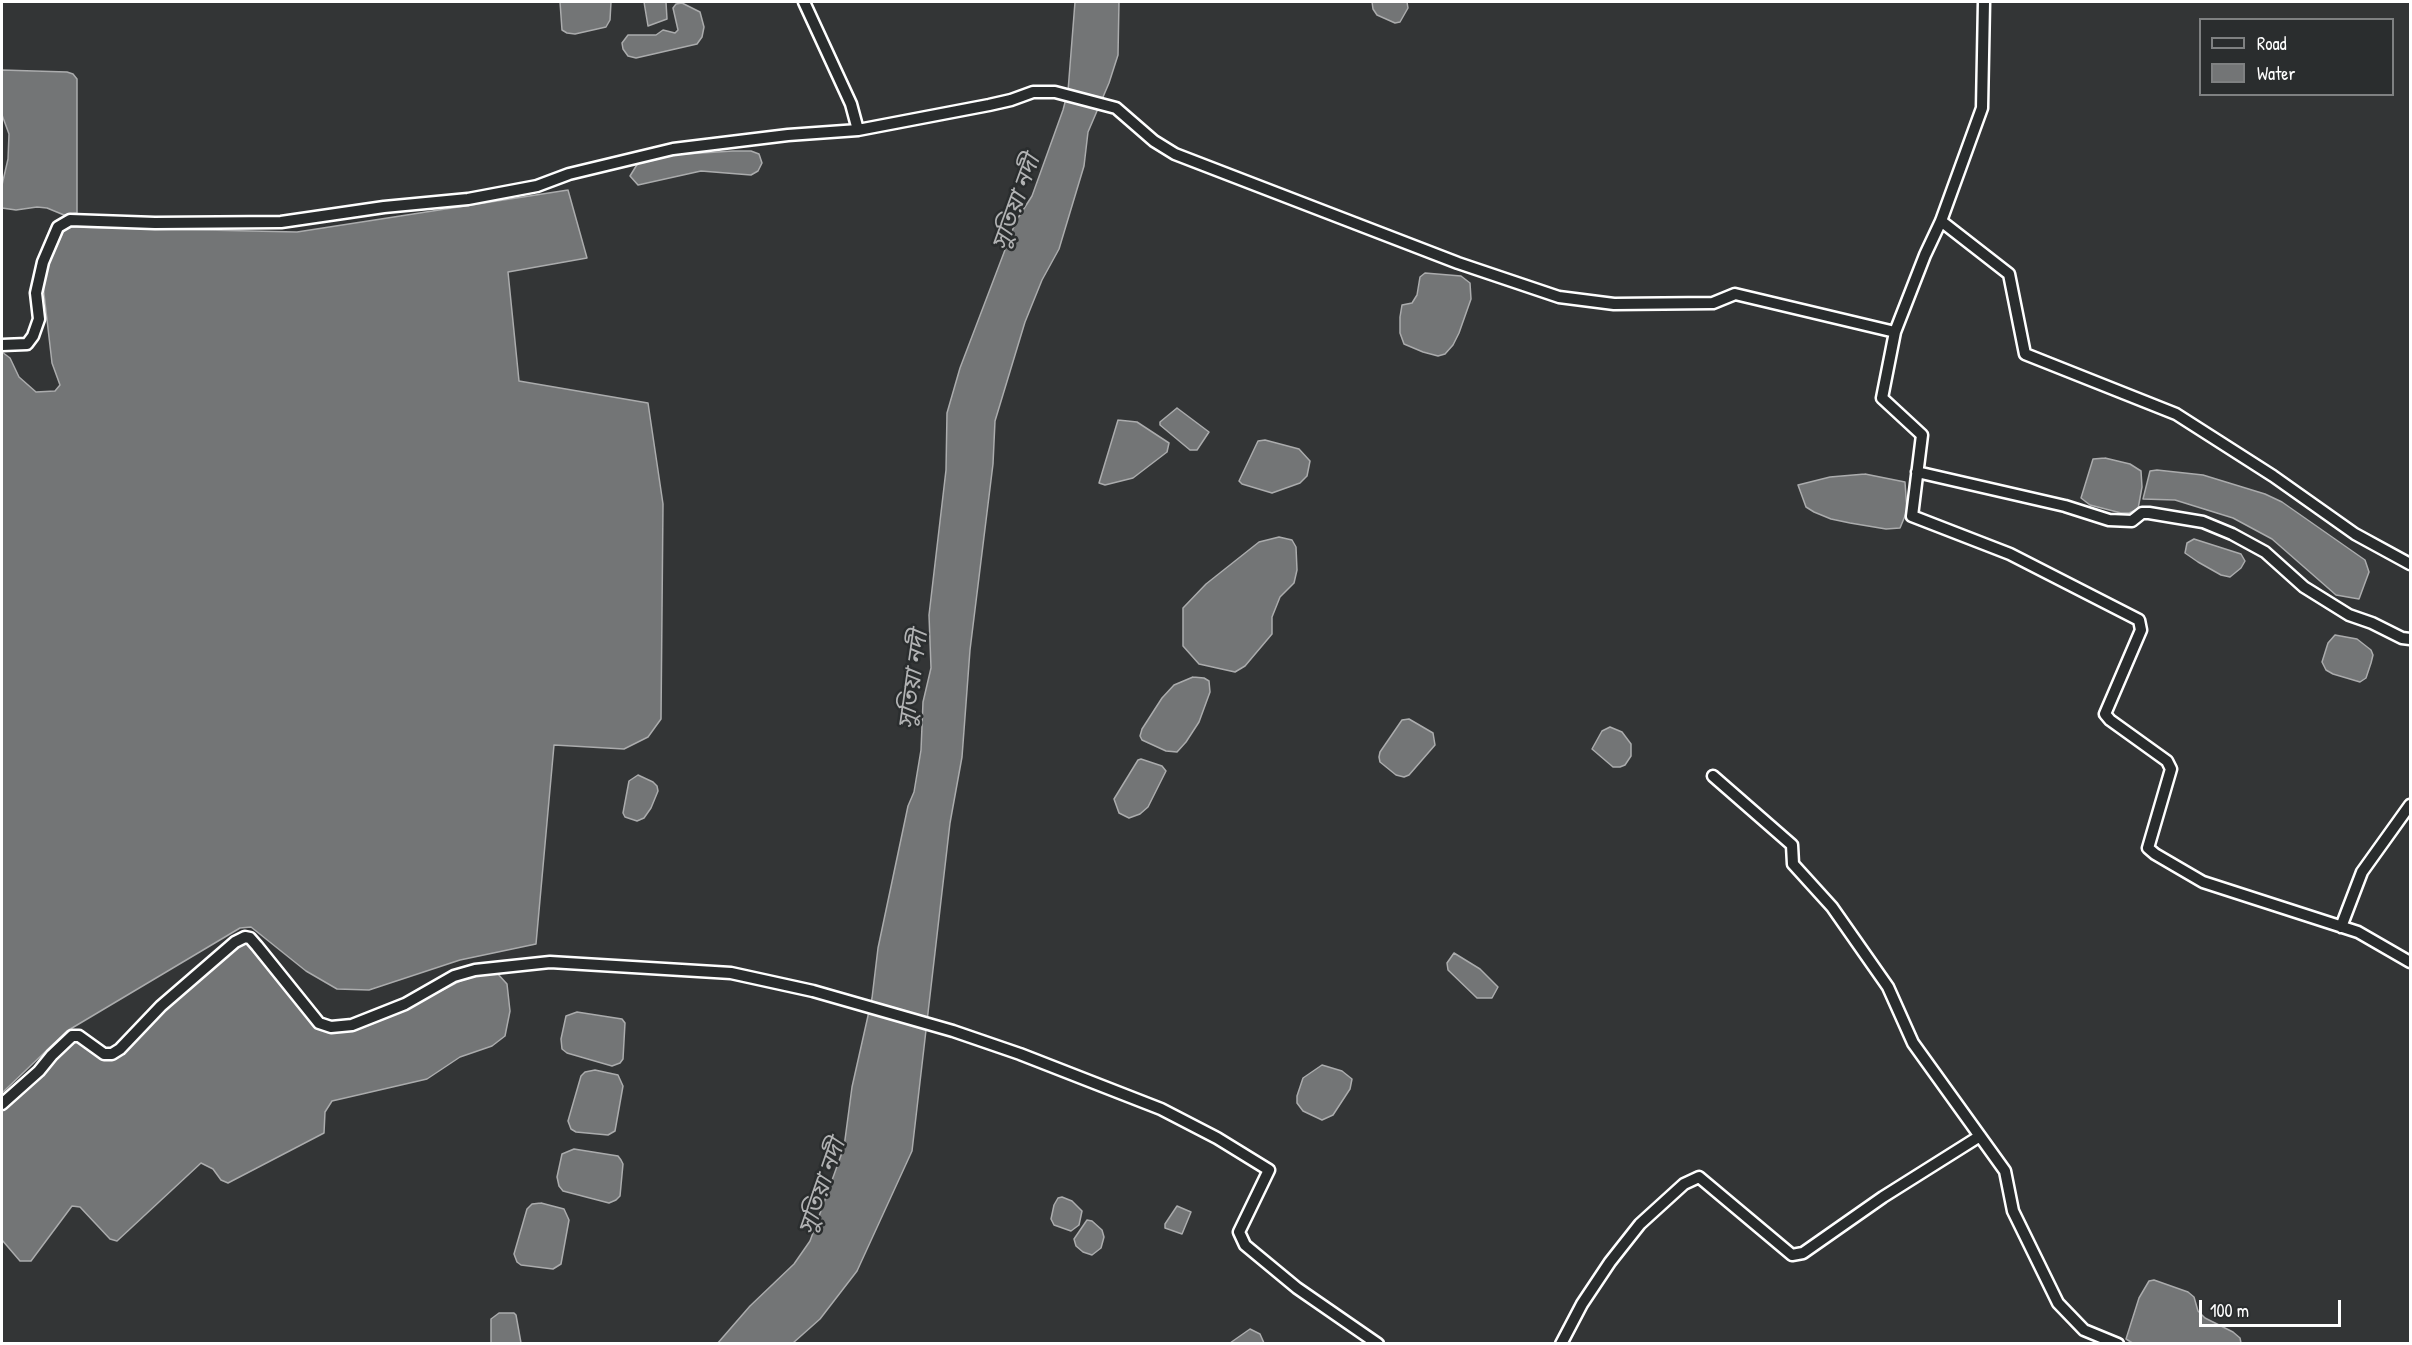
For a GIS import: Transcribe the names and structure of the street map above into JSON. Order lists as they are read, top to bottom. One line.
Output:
{"water":["সুতিয়া নদী"],"legend":["Road","Water"],"scale_bar":"100 m"}
